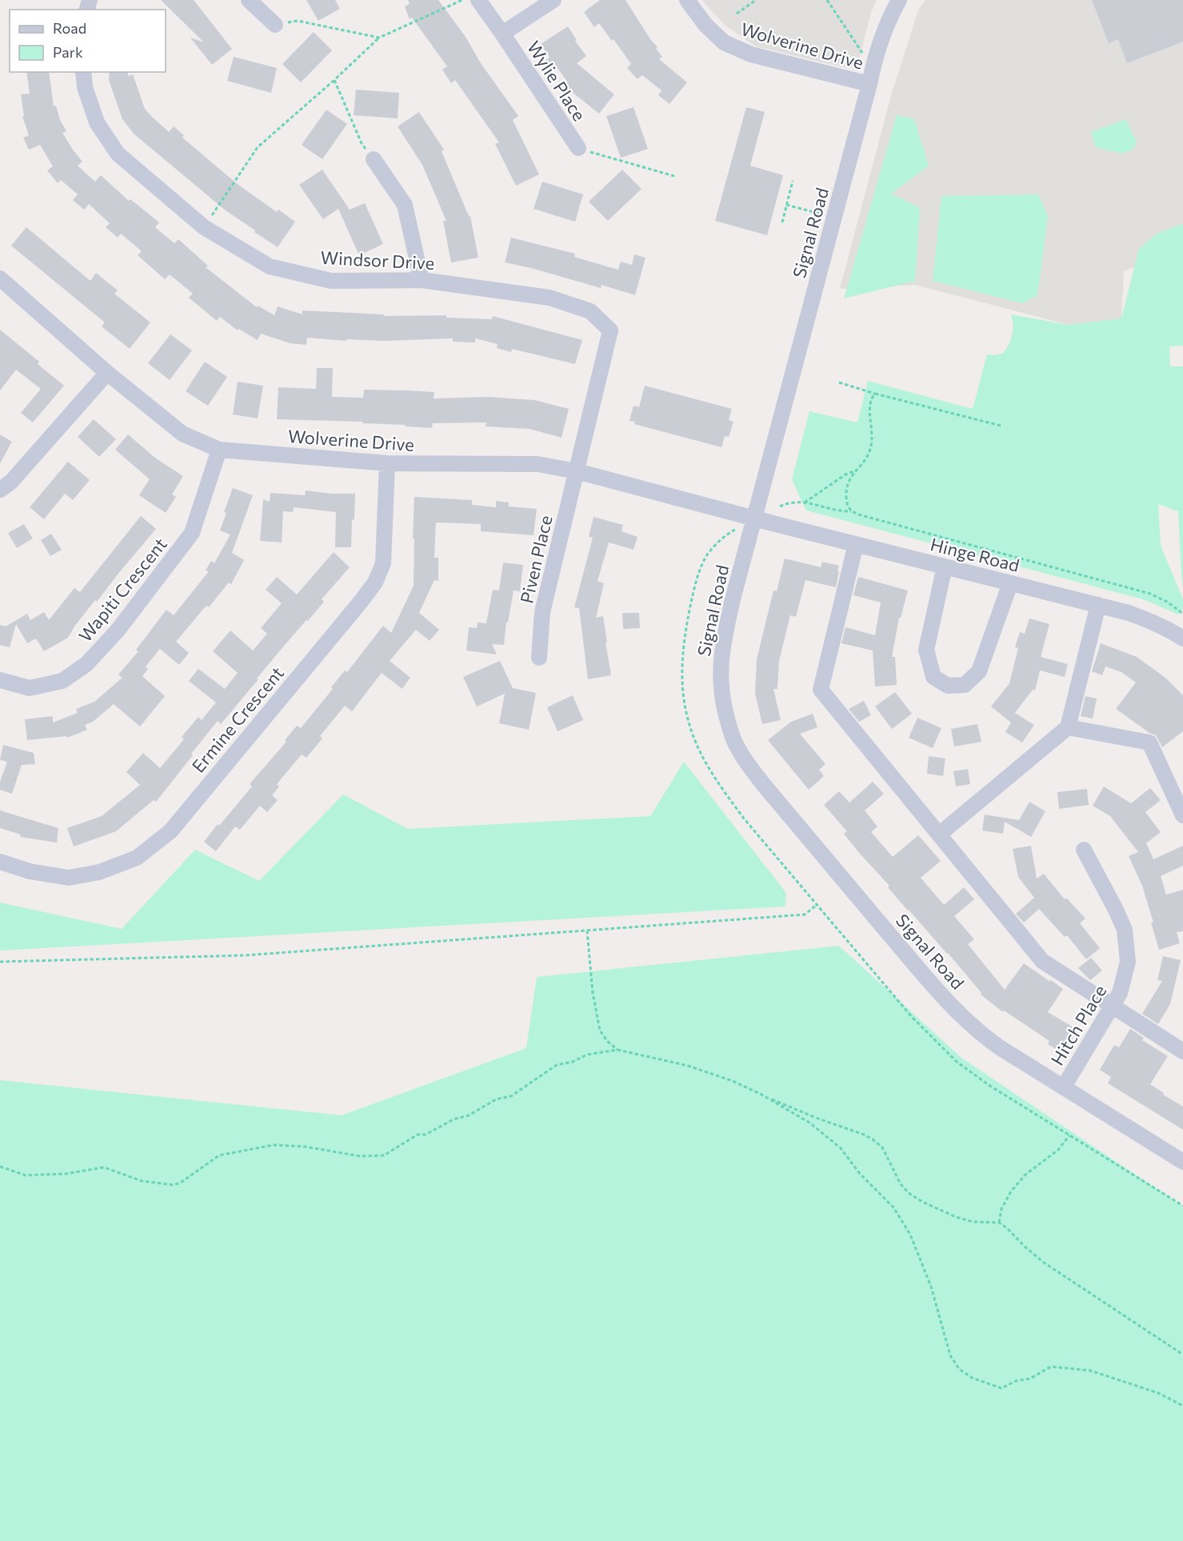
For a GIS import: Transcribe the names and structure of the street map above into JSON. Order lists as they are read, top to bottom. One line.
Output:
{"streets":{"street":["Wolverine Drive","Wylie Place","Signal Road","Windsor Drive","Hinge Road","Piven Place","Wapiti Crescent","Ermine Crescent","Hitch Place"]},"crossings":[["Wolverine Drive","Signal Road"],["Wolverine Drive","Windsor Drive"],["Wolverine Drive","Hinge Road"],["Wolverine Drive","Piven Place"],["Wolverine Drive","Wapiti Crescent"],["Wolverine Drive","Ermine Crescent"],["Signal Road","Hinge Road"],["Signal Road","Hitch Place"],["Windsor Drive","Piven Place"]],"legend":["Road","Park"]}
